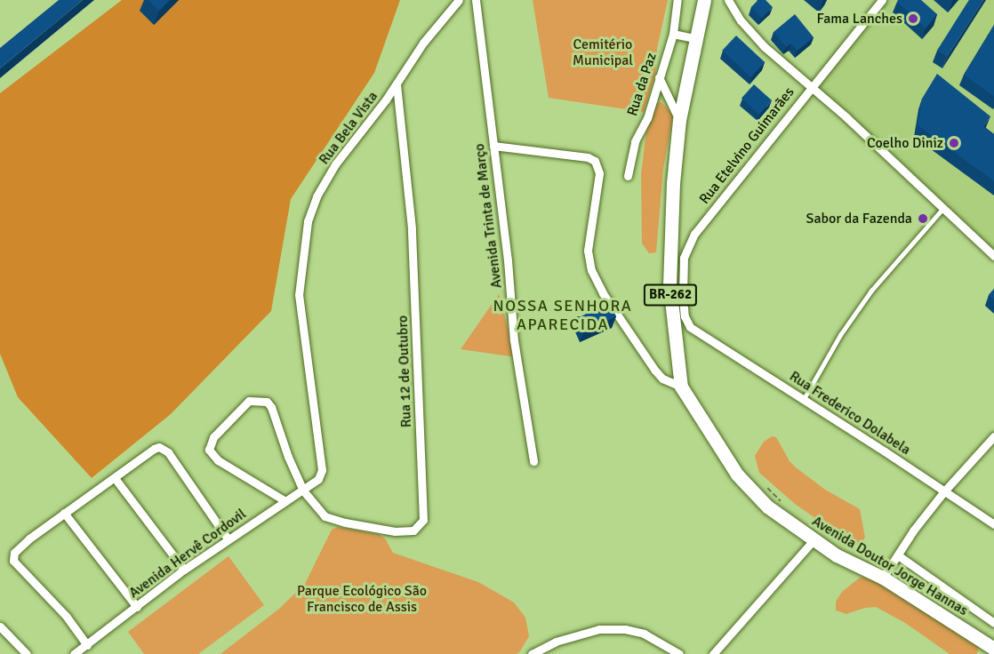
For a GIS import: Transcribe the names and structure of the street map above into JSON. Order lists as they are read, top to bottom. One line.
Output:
{"streets":{"highway":["BR-262","Avenida Doutor Jorge Hannas"],"street":["Rua da Paz","Rua Bela Vista","Rua Etelvino Guimarães","Avenida Trinta de Março","Rua 12 de Outubro","Rua Frederico Dolabela","Avenida Hervê Cordovil"]},"crossings":[["Rua Bela Vista","Rua 12 de Outubro"],["Rua Bela Vista","Avenida Hervê Cordovil"],["Rua Etelvino Guimarães","Rua Frederico Dolabela"],["Rua 12 de Outubro","Avenida Hervê Cordovil"]],"districts":["NOSSA SENHORA APARECIDA"],"parks":["Cemitério Municipal","Parque Ecológico São Francisco de Assis"],"places":["Fama Lanches","Coelho Diniz","Sabor da Fazenda"]}
